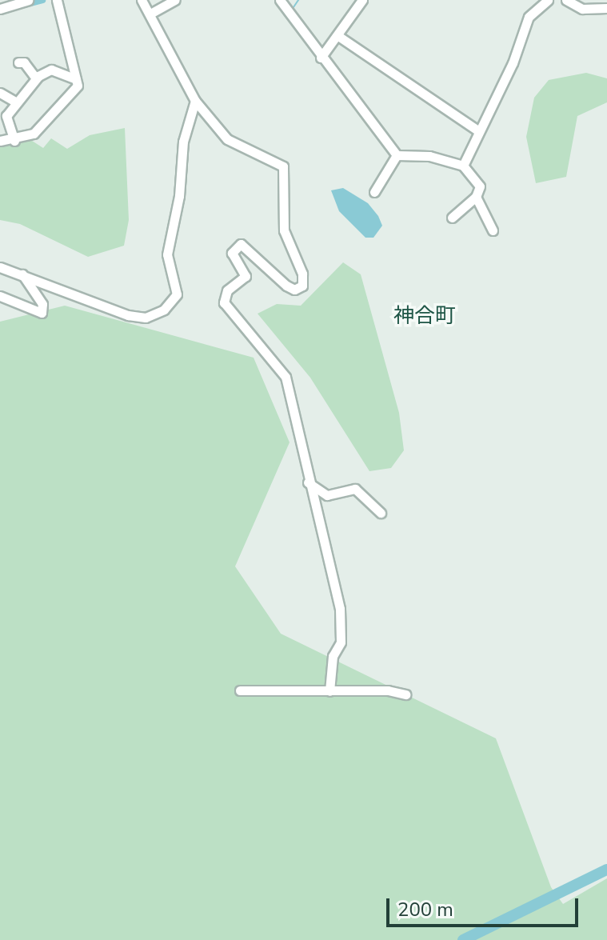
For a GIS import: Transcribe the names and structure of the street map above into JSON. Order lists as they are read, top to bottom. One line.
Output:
{"districts":["神合町"],"scale_bar":"200 m"}
